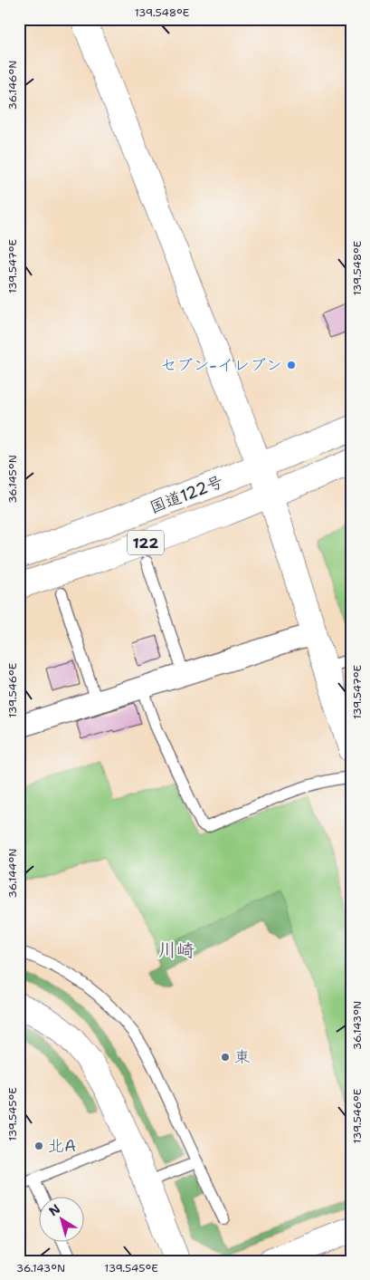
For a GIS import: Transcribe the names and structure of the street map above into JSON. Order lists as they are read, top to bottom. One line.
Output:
{"streets":{"main road":["国道122号","122"]},"districts":["川崎"],"places":["セブン-イレブン","東","北A"],"north":"top left","coordinates":["139.548°E","36.146°N","139.547°E","36.145°N","139.546°E","36.144°N","36.143°N","139.545°E"]}
